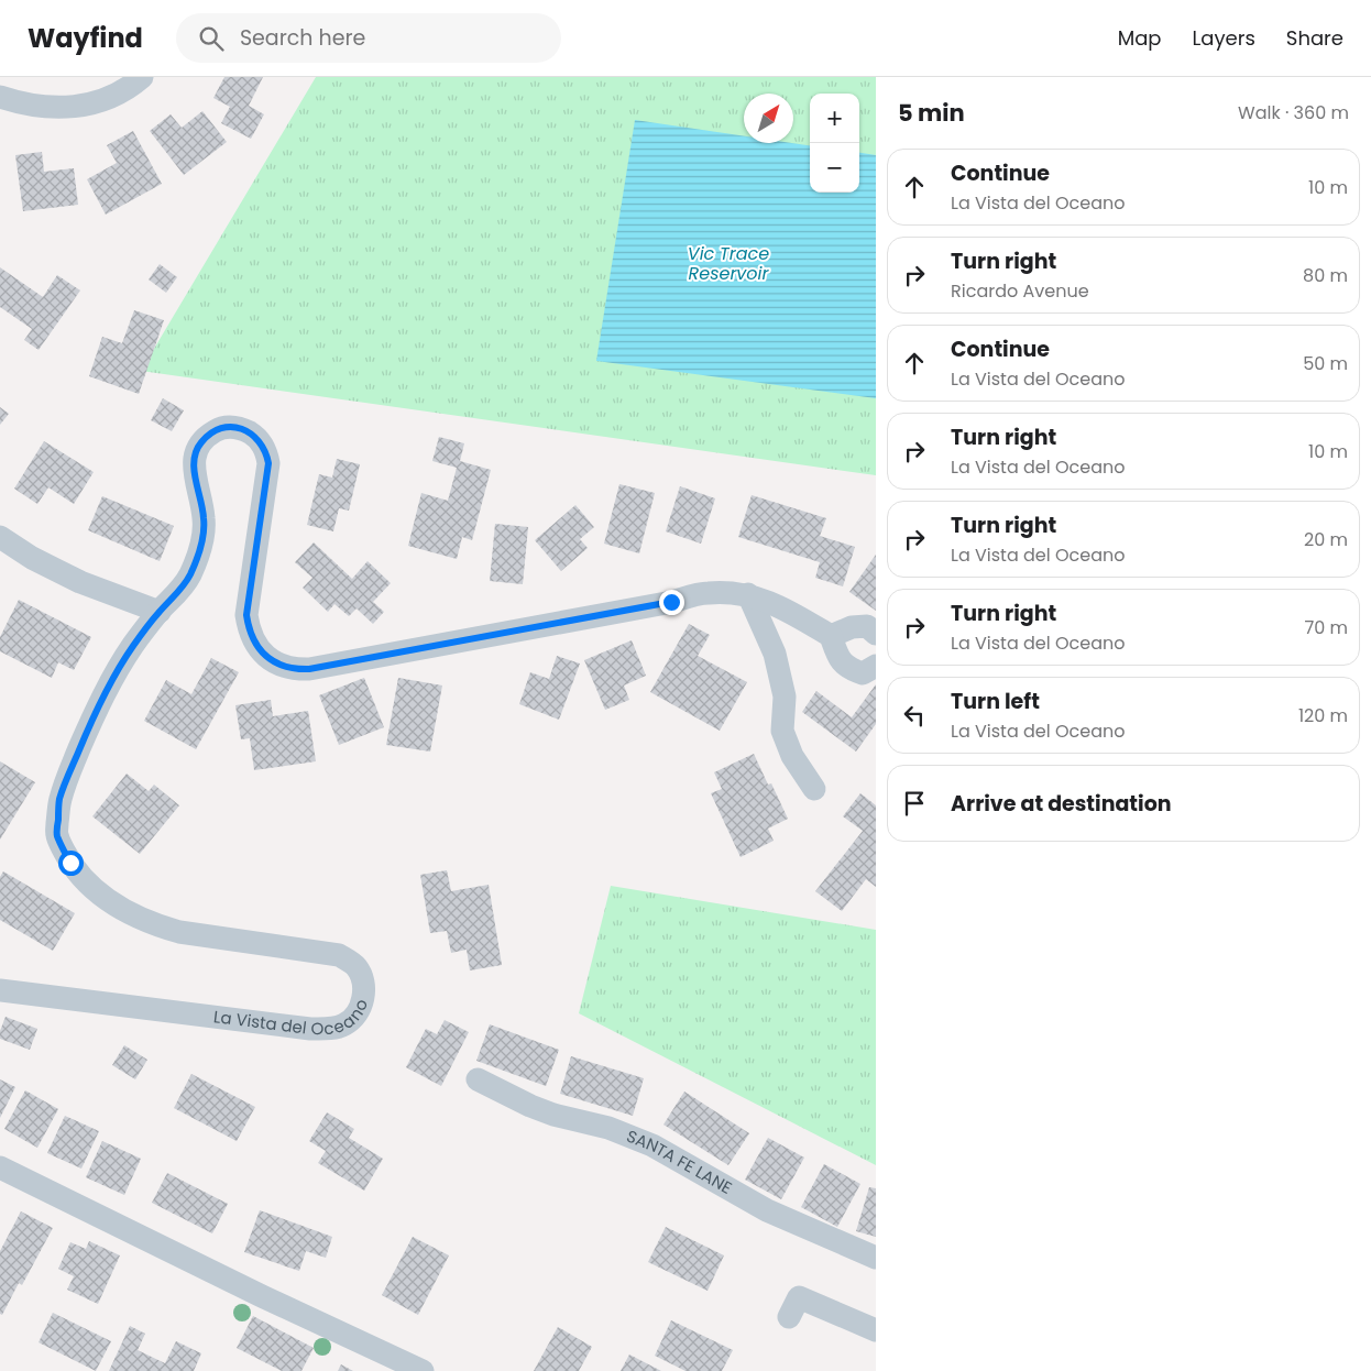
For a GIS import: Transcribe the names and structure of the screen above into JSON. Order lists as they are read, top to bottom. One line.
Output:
{"streets":{"street":["La Vista del Oceano","SANTA FE LANE"]},"water":["Vic Trace Reservoir"],"north":"top right","page":{"header":"Wayfind","search":"Search here","nav":["Map","Layers","Share"],"heading":["5 min","Walk · 360 m"],"map_buttons":["+","−"],"list":[["Continue","La Vista del Oceano","10 m"],["Turn right","Ricardo Avenue","80 m"],["Continue","La Vista del Oceano","50 m"],["Turn right","La Vista del Oceano","10 m"],["Turn right","La Vista del Oceano","20 m"],["Turn right","La Vista del Oceano","70 m"],["Turn left","La Vista del Oceano","120 m"],"Arrive at destination"]}}
